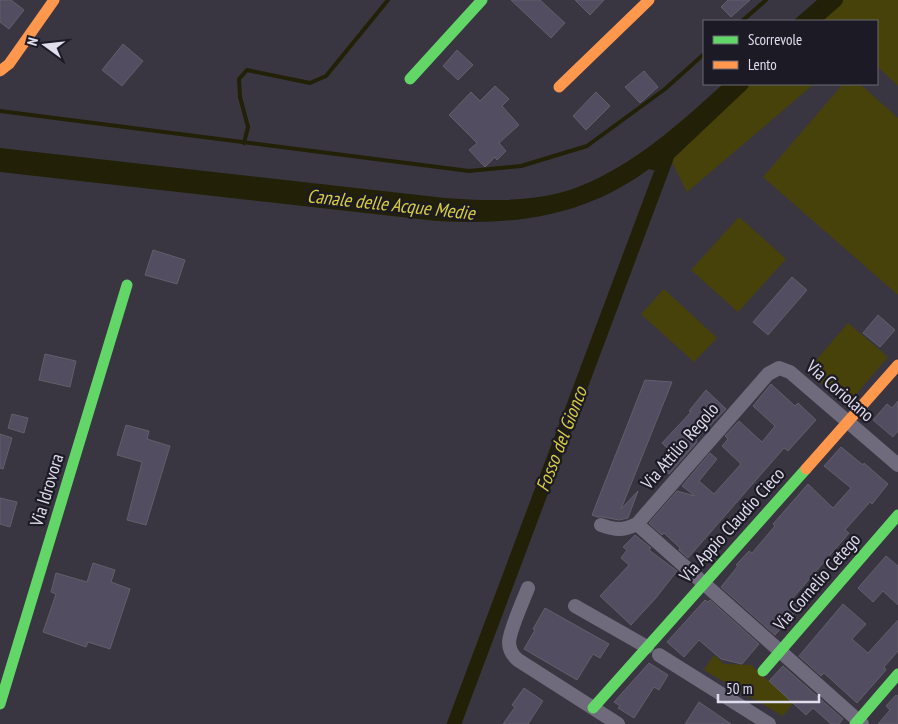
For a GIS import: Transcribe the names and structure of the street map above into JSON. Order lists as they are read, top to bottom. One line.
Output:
{"streets":{"street":["Via Coriolano","Via Attilio Regolo","Via Idrovora","Via Appio Claudio Cieco","Via Cornelio Cetego"]},"crossings":[["Via Coriolano","Via Attilio Regolo"],["Via Coriolano","Via Appio Claudio Cieco"]],"water":["Canale delle Acque Medie","Fosso del Gionco"],"legend":["Scorrevole","Lento"],"scale_bar":"50 m","north":"left"}
